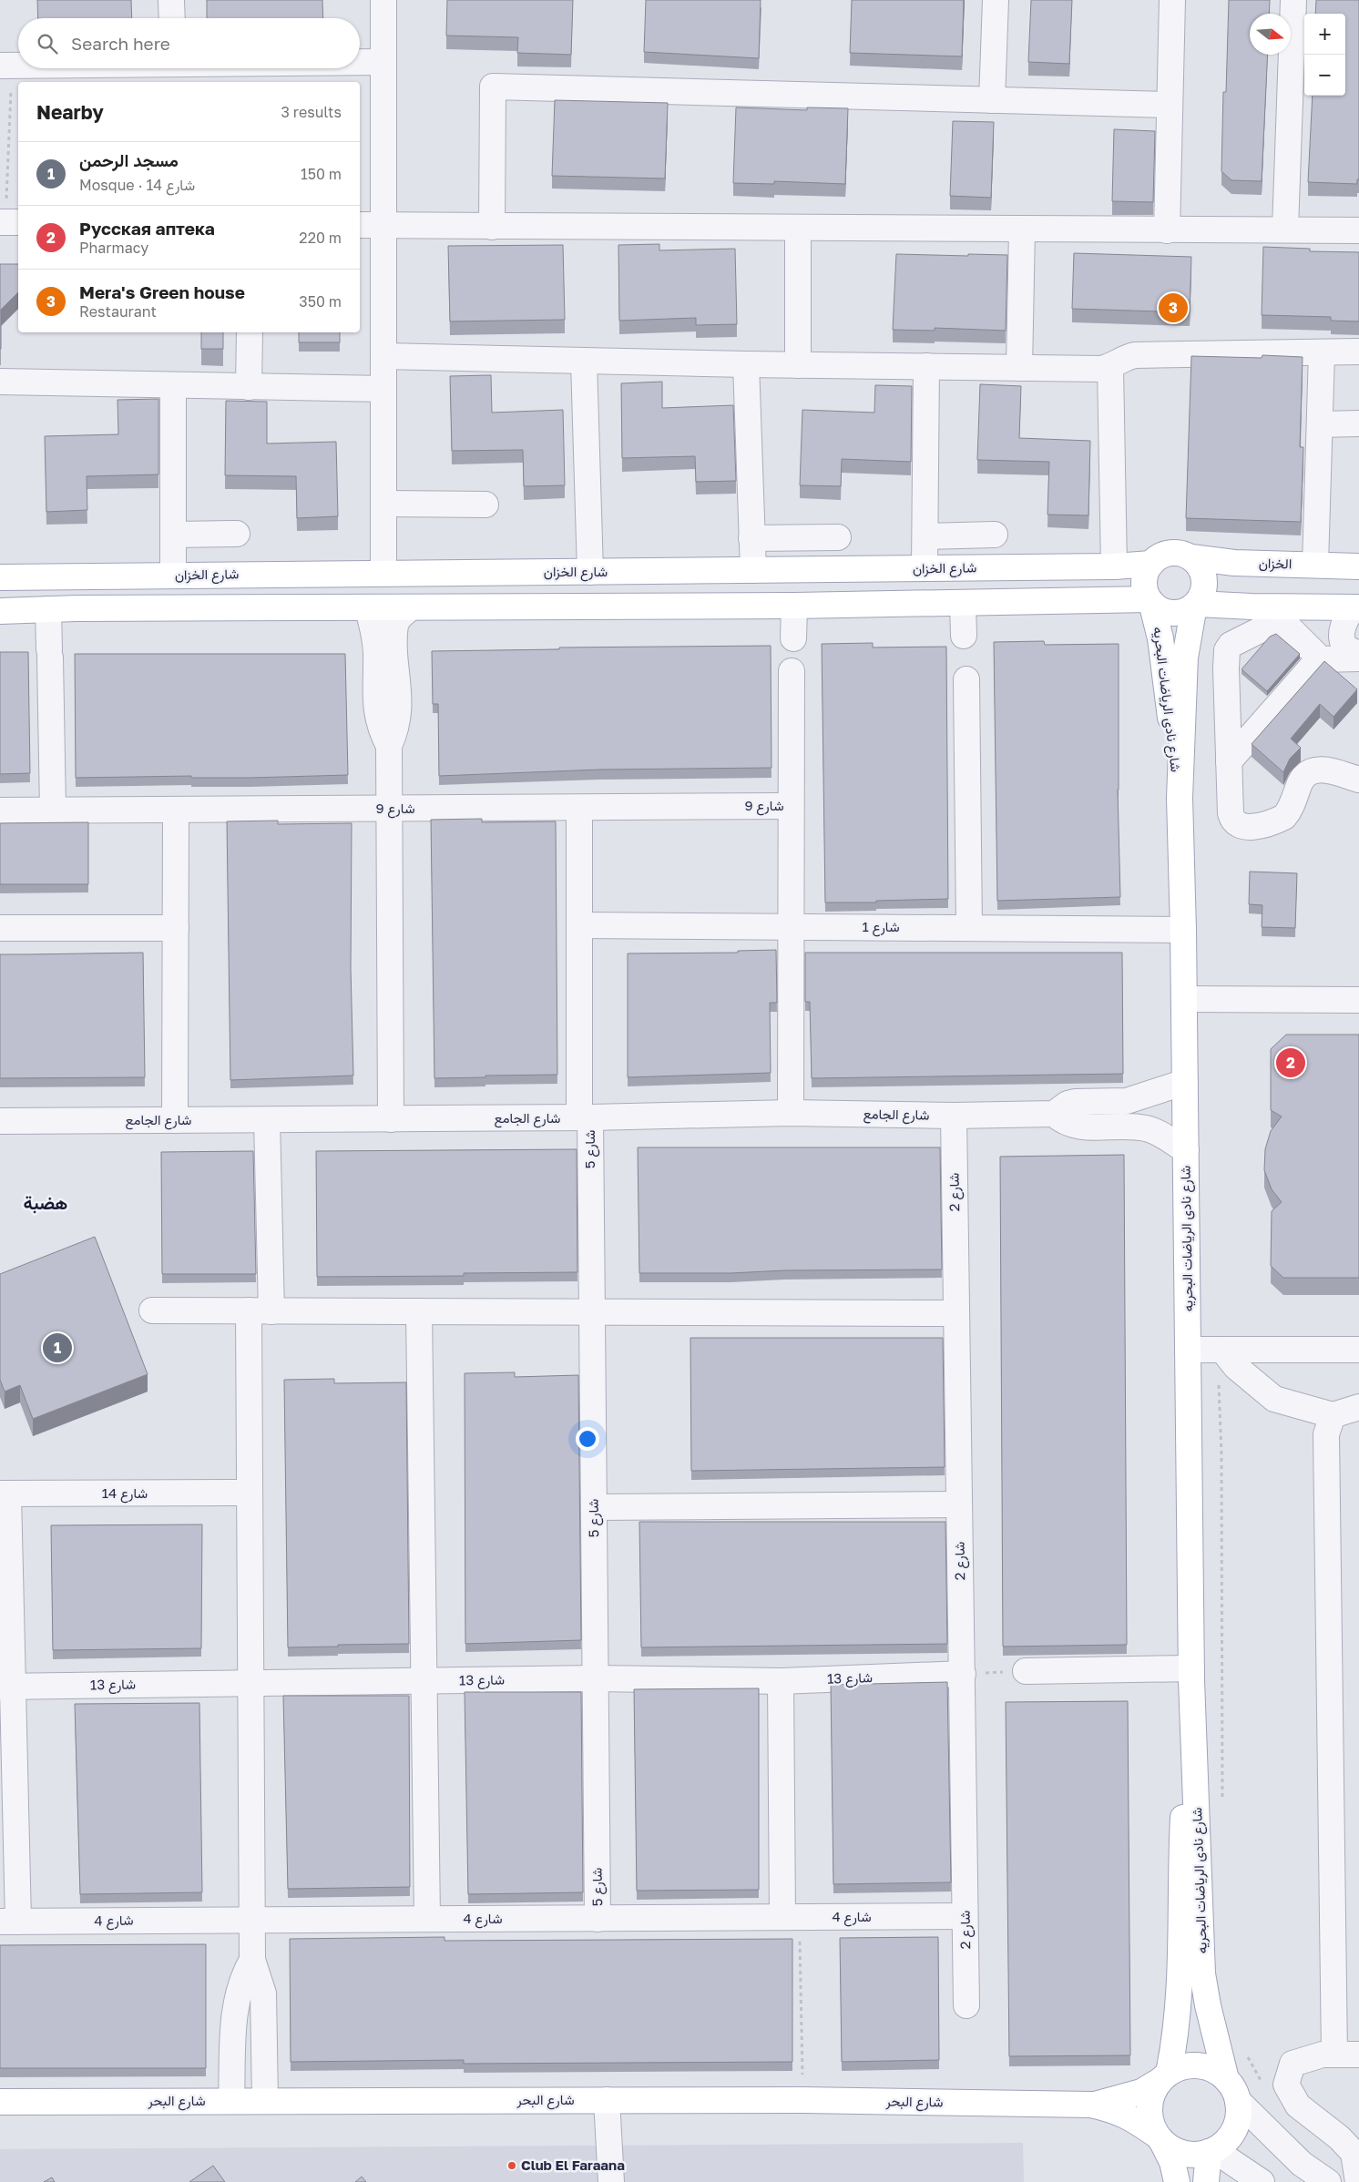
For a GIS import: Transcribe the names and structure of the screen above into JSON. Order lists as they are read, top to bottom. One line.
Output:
{"streets":{"main road":["الخزان","شارع الخزان","شارع نادى الرياضات البحريه","شارع البحر"],"street":["شارع 9","شارع 1","شارع الجامع","شارع 5","شارع 2","شارع 14","شارع 13","شارع 4"]},"crossings":[["الخزان","شارع الخزان"],["الخزان","شارع نادى الرياضات البحريه"],["شارع الخزان","شارع نادى الرياضات البحريه"],["شارع نادى الرياضات البحريه","شارع 1"],["شارع نادى الرياضات البحريه","شارع الجامع"],["شارع نادى الرياضات البحريه","شارع البحر"],["شارع 9","شارع 5"],["شارع 1","شارع 5"],["شارع الجامع","شارع 5"],["شارع الجامع","شارع 2"],["شارع 5","شارع 13"],["شارع 5","شارع 4"],["شارع 2","شارع 13"],["شارع 2","شارع 4"]],"districts":["هضبة"],"places":["Club El Faraana"],"north":"right","page":{"map_buttons":["+","−"],"search":"Search here","heading":["Nearby","3 results"],"list":[{"mark":"1","name":"مسجد الرحمن","note":"Mosque · شارع 14","value":"150 m"},{"mark":"2","name":"Русская аптека","note":"Pharmacy","value":"220 m"},{"mark":"3","name":"Mera's Green house","note":"Restaurant","value":"350 m"}],"pins":["3","2","1"]}}
